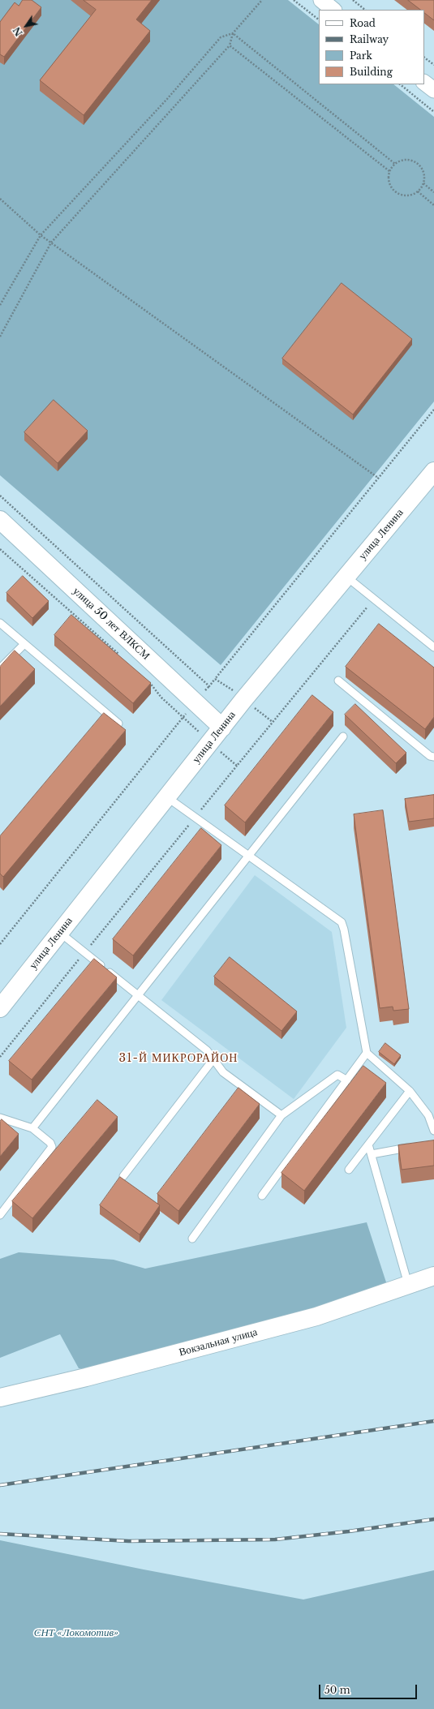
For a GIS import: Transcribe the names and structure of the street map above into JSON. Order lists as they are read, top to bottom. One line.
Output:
{"streets":{"street":["улица Ленина","улица 50 лет ВЛКСМ","Вокзальная улица"]},"crossings":[["улица Ленина","улица 50 лет ВЛКСМ"]],"districts":["31-Й МИКРОРАЙОН"],"parks":["СНТ «Локомотив»"],"legend":["Road","Railway","Park","Building"],"scale_bar":"50 m","north":"bottom left"}
